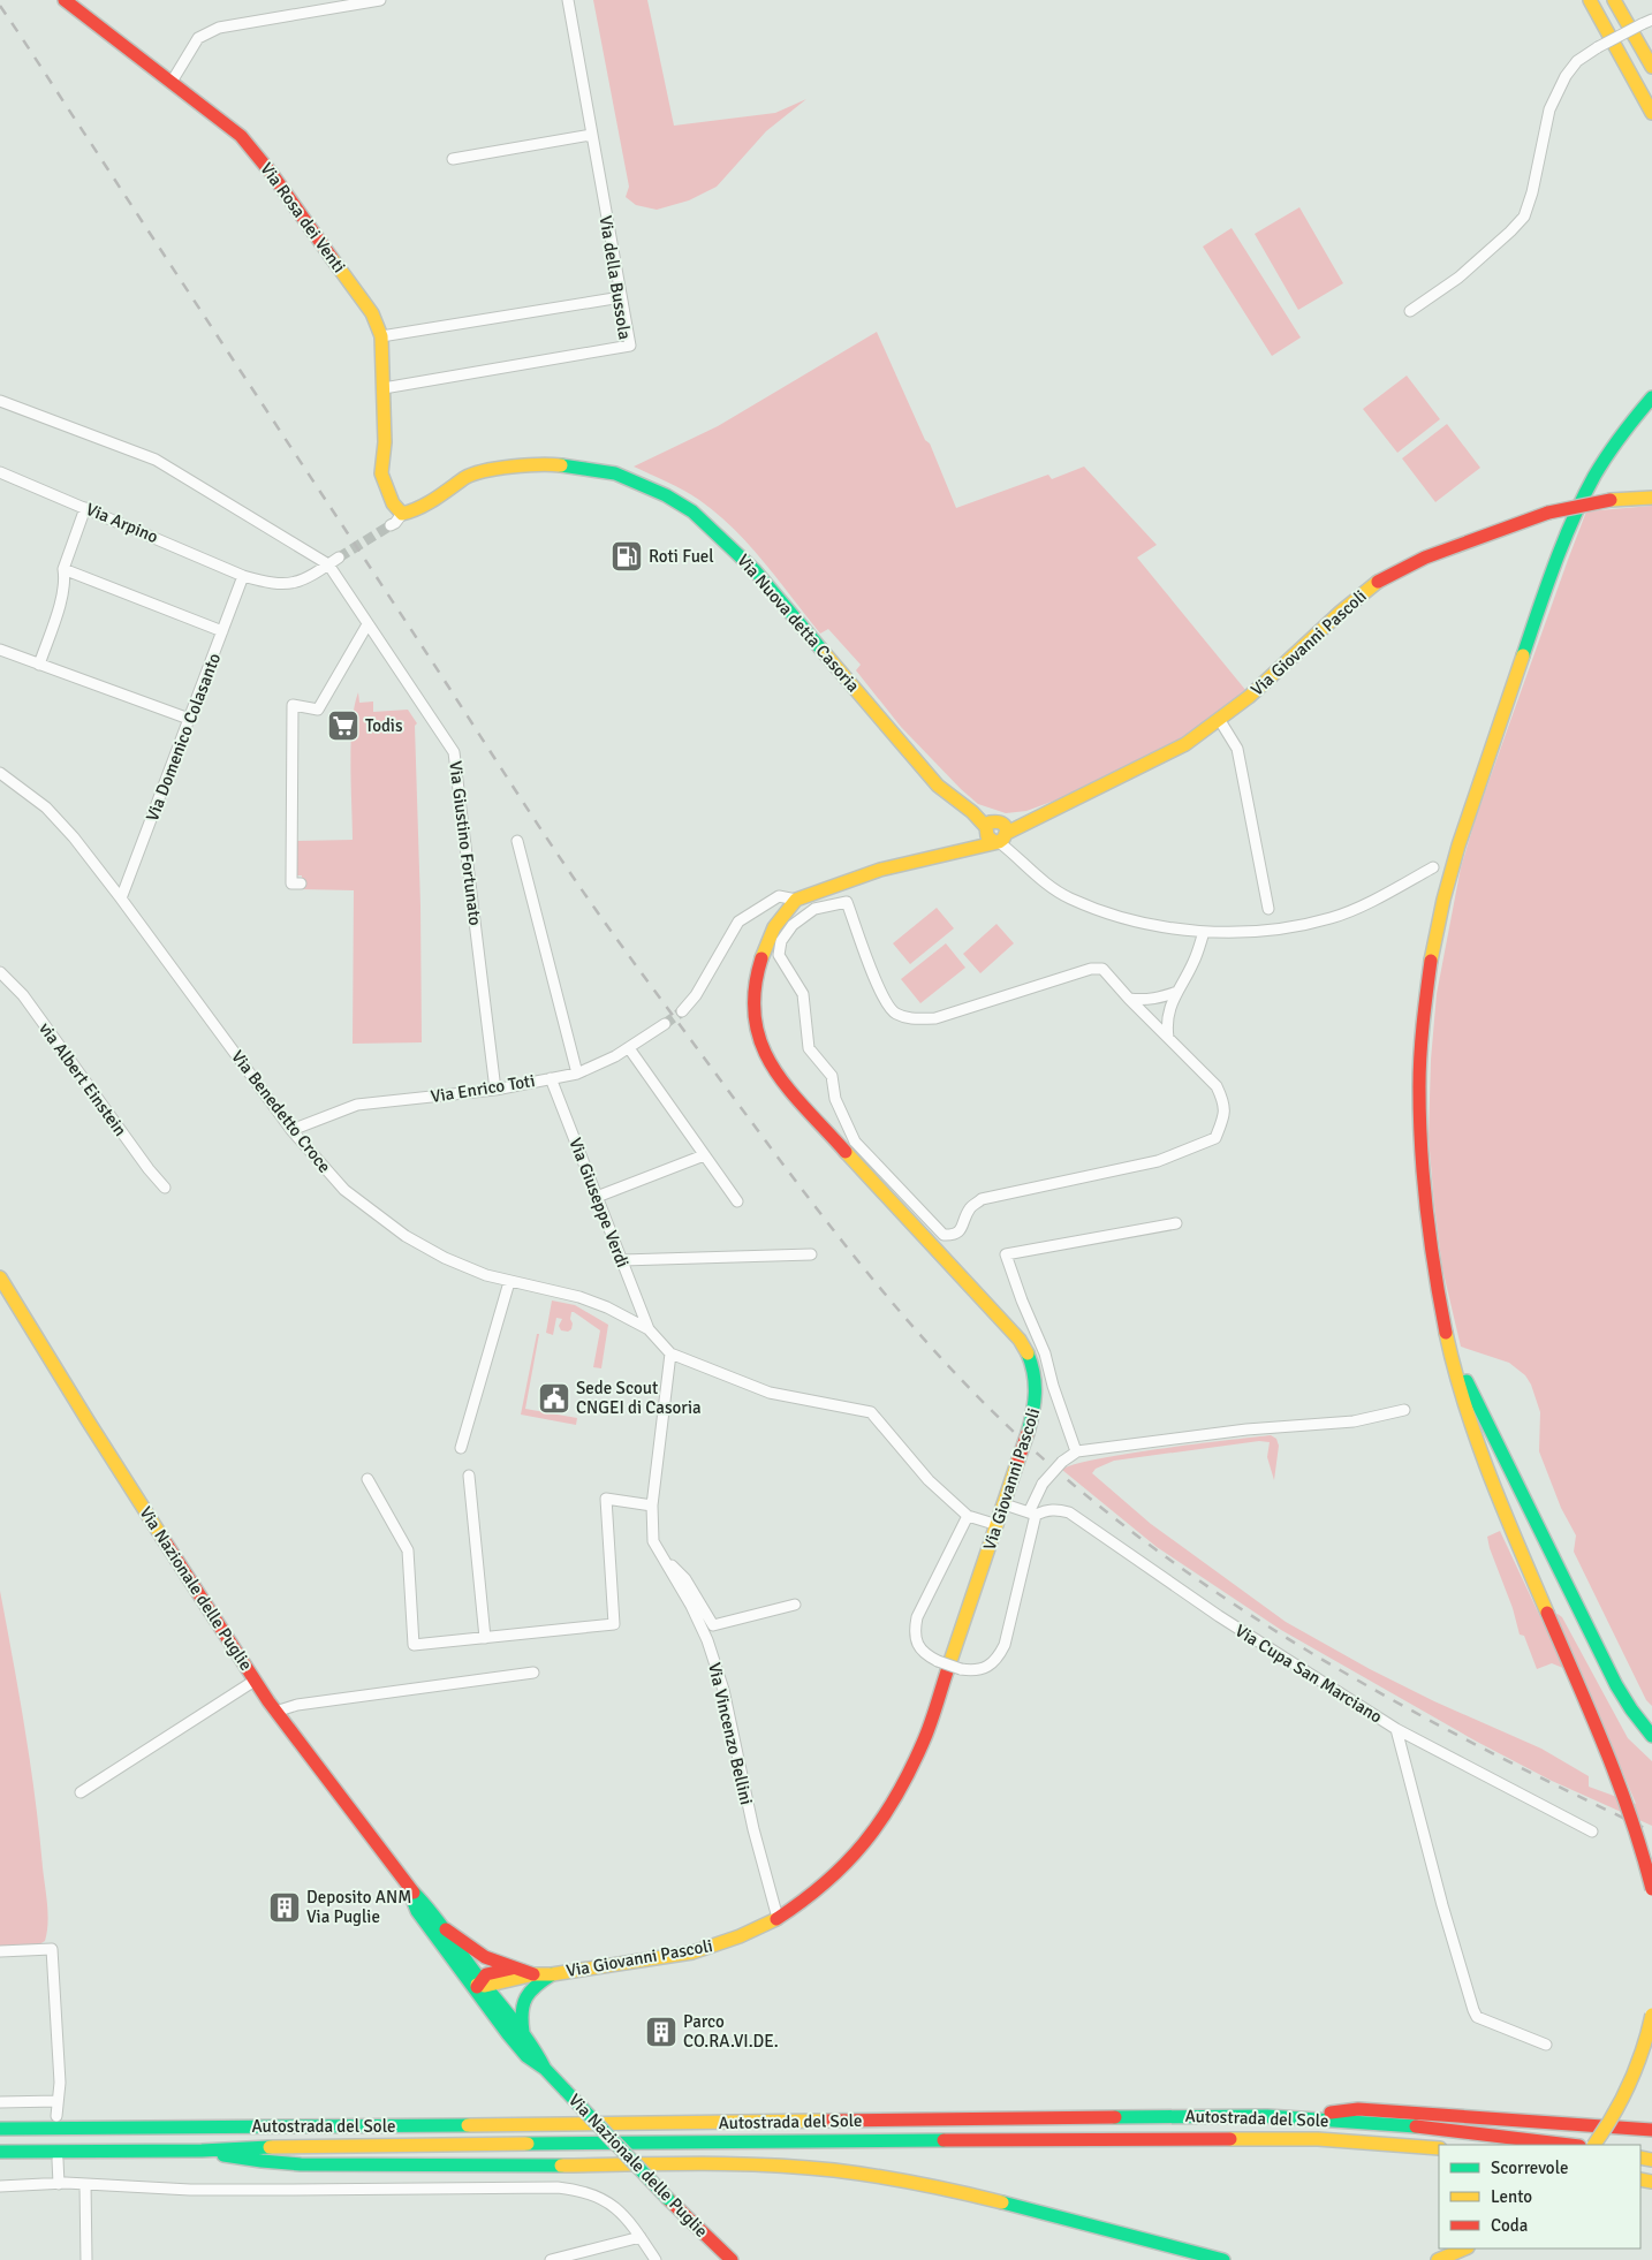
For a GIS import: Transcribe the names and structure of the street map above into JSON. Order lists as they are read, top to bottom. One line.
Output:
{"streets":{"main road":["Via Rosa dei Venti","Via Nuova detta Casoria","Via Giovanni Pascoli","Via Nazionale delle Puglie","Autostrada del Sole"],"street":["Via della Bussola","Via Arpino","Via Domenico Colasanto","Via Giustino Fortunato","via Albert Einstein","Via Enrico Toti","Via Benedetto Croce","Via Giuseppe Verdi","Via Cupa San Marciano","Via Vincenzo Bellini"]},"crossings":[["Via Rosa dei Venti","Via della Bussola"],["Via Rosa dei Venti","Via Nuova detta Casoria"],["Via Arpino","Via Domenico Colasanto"],["Via Arpino","Via Giustino Fortunato"],["Via Nuova detta Casoria","Via Giovanni Pascoli"],["Via Giovanni Pascoli","Via Benedetto Croce"],["Via Giovanni Pascoli","Via Vincenzo Bellini"],["Via Domenico Colasanto","Via Benedetto Croce"],["Via Giustino Fortunato","Via Enrico Toti"],["Via Enrico Toti","Via Benedetto Croce"],["Via Enrico Toti","Via Giuseppe Verdi"],["Via Benedetto Croce","Via Giuseppe Verdi"],["Via Benedetto Croce","Via Vincenzo Bellini"]],"places":{"fuel station":["Roti Fuel"],"supermarket":["Todis"],"public building":["Sede Scout CNGEI di Casoria"],"building":["Deposito ANM Via Puglie","Parco CO.RA.VI.DE."]},"legend":["Scorrevole","Lento","Coda"]}
